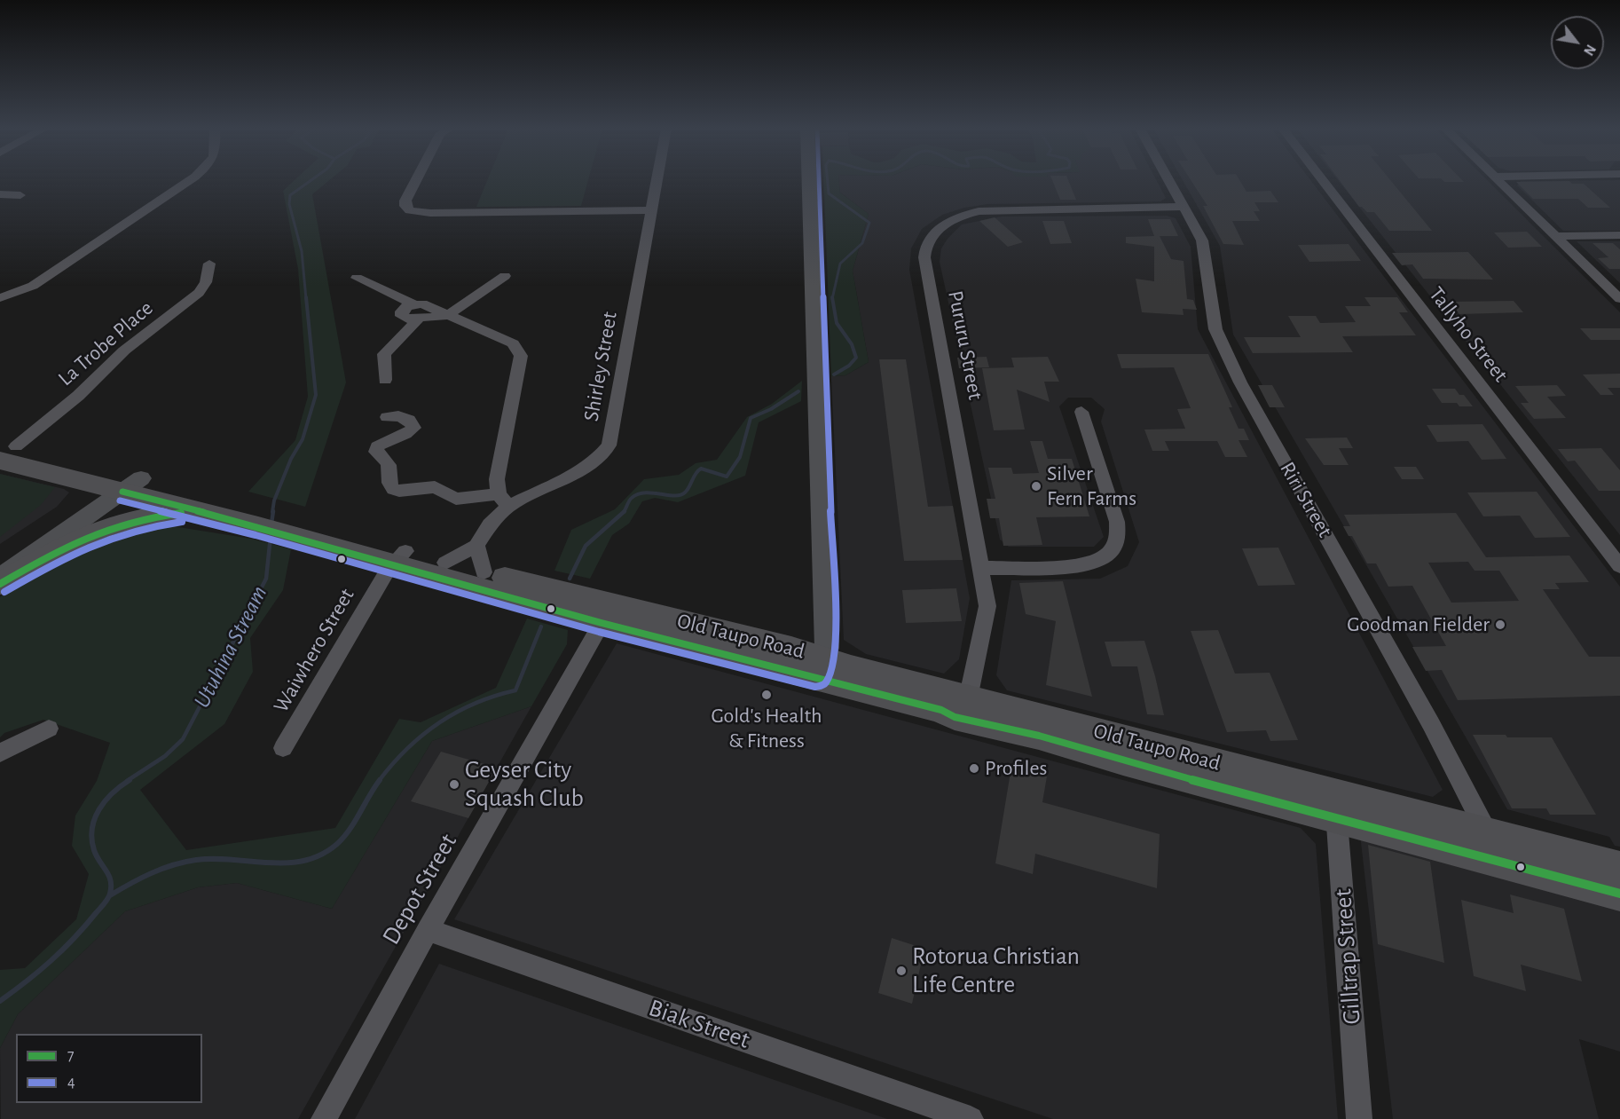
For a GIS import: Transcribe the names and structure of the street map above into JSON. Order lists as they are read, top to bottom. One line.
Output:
{"streets":{"highway":["Old Taupo Road"],"street":["Tallyho Street","La Trobe Place","Pururu Street","Shirley Street","Riri Street","Waiwhero Street","Depot Street","Gilltrap Street","Biak Street"]},"crossings":[["La Trobe Place","Old Taupo Road"],["Pururu Street","Riri Street"],["Pururu Street","Old Taupo Road"],["Shirley Street","Old Taupo Road"],["Riri Street","Old Taupo Road"],["Old Taupo Road","Waiwhero Street"],["Old Taupo Road","Depot Street"],["Old Taupo Road","Gilltrap Street"],["Depot Street","Biak Street"]],"water":["Utuhina Stream"],"places":["Silver Fern Farms","Goodman Fielder","Gold's Health & Fitness","Profiles","Geyser City Squash Club","Rotorua Christian Life Centre"],"lines":["transit line 4","transit line 7"],"legend":["7","4"],"north":"bottom right"}
